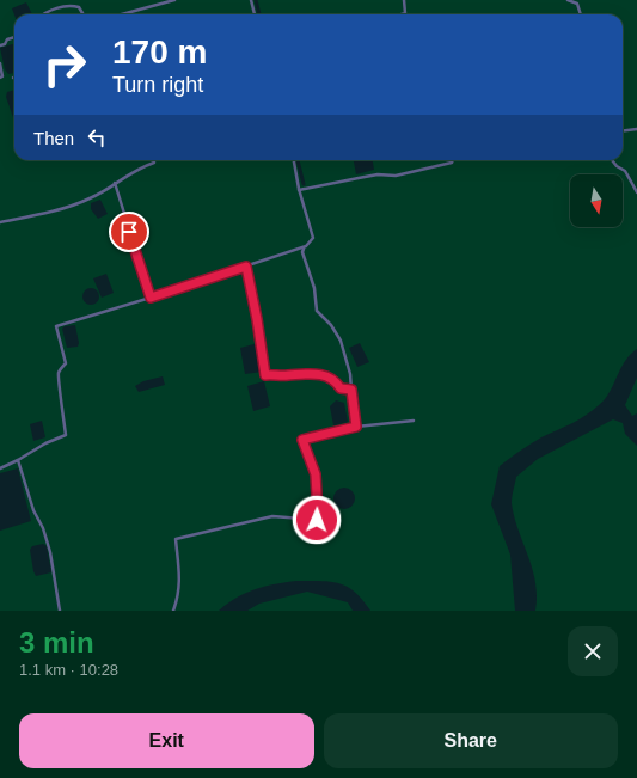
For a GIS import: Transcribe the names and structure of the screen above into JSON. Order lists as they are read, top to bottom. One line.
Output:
{"north":"bottom","page":{"turn":["170 m","Turn right"],"then":"Then","heading":["3 min","1.1 km · 10:28"],"buttons":["Exit","Share"]}}
